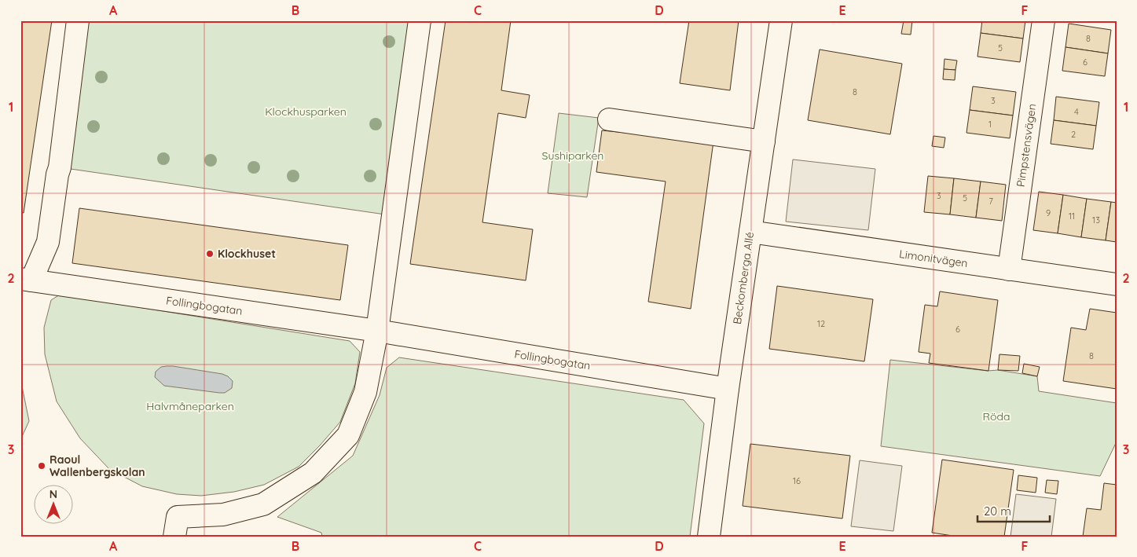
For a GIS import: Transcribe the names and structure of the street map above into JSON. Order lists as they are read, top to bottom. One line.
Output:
{"streets":{"street":["Pimpstensvägen","Limonitvägen","Beckomberga Allé","Follingbogatan"]},"crossings":[["Pimpstensvägen","Limonitvägen"],["Limonitvägen","Beckomberga Allé"],["Beckomberga Allé","Follingbogatan"]],"parks":["Klockhusparken","Sushiparken","Halvmåneparken","Röda"],"places":["Klockhuset","Raoul Wallenbergskolan"],"house_numbers":["8","5","6","8","3","4","1","2","3","5","7","9","11","13","12","6","8","16"],"scale_bar":"20 m","north":"top","grid":{"columns":["A","B","C","D","E","F"],"rows":["1","2","3"]}}
